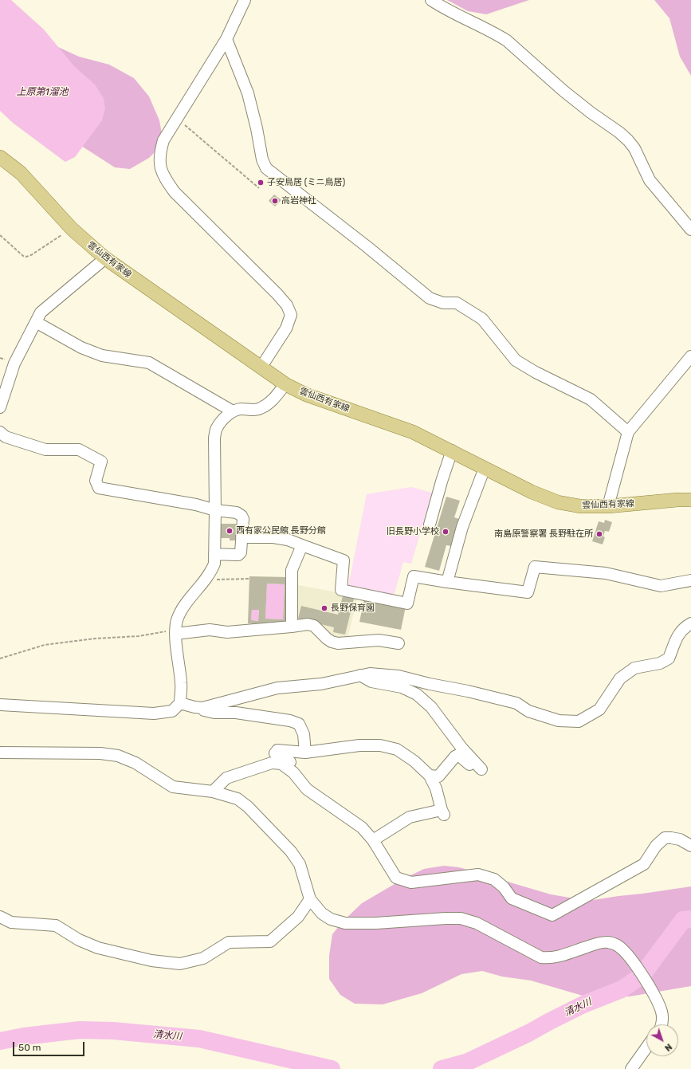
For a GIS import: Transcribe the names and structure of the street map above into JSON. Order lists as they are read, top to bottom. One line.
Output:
{"streets":{"main road":["雲仙西有家線"]},"water":["上原第1溜池","清水川"],"places":["子安鳥居 (ミニ鳥居)","高岩神社","西有家公民館 長野分館","旧長野小学校","南島原警察署 長野駐在所","長野保育園"],"scale_bar":"50 m","north":"bottom right"}
